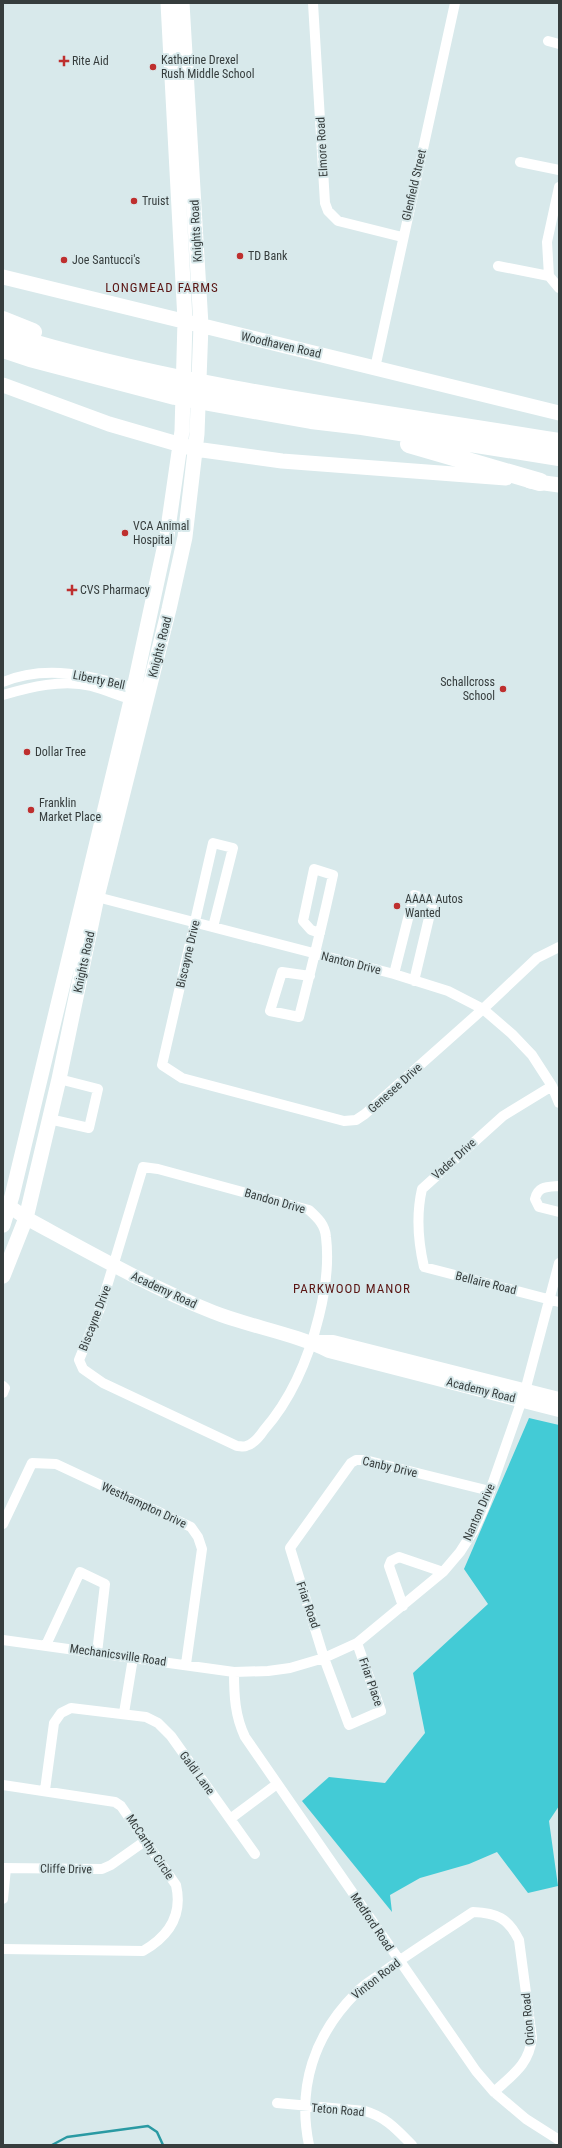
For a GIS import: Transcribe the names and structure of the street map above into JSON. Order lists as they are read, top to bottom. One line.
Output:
{"streets":{"main road":["Knights Road","Woodhaven Road","Academy Road"],"street":["Elmore Road","Glenfield Street","Liberty Bell","Biscayne Drive","Nanton Drive","Genesee Drive","Vader Drive","Bandon Drive","Bellaire Road","Canby Drive","Westhampton Drive","Friar Road","Mechanicsville Road","Friar Place","Galdi Lane","McCarthy Circle","Cliffe Drive","Medford Road","Vinton Road","Orion Road","Teton Road"]},"crossings":[["Elmore Road","Glenfield Street"],["Glenfield Street","Woodhaven Road"],["Knights Road","Woodhaven Road"],["Knights Road","Liberty Bell"],["Knights Road","Nanton Drive"],["Knights Road","Academy Road"],["Biscayne Drive","Nanton Drive"],["Biscayne Drive","Genesee Drive"],["Biscayne Drive","Bandon Drive"],["Biscayne Drive","Academy Road"],["Nanton Drive","Genesee Drive"],["Nanton Drive","Vader Drive"],["Nanton Drive","Bellaire Road"],["Nanton Drive","Academy Road"],["Nanton Drive","Canby Drive"],["Nanton Drive","Friar Road"],["Nanton Drive","Mechanicsville Road"],["Nanton Drive","Friar Place"],["Nanton Drive","Medford Road"],["Vader Drive","Bellaire Road"],["Bandon Drive","Academy Road"],["Canby Drive","Friar Road"],["Westhampton Drive","Mechanicsville Road"],["Friar Road","Friar Place"],["Mechanicsville Road","Medford Road"],["Galdi Lane","McCarthy Circle"],["McCarthy Circle","Cliffe Drive"],["Medford Road","Vinton Road"],["Medford Road","Orion Road"],["Vinton Road","Orion Road"],["Vinton Road","Teton Road"]],"districts":["LONGMEAD FARMS","PARKWOOD MANOR"],"places":{"health":["Rite Aid","CVS Pharmacy"],"other":["Katherine Drexel Rush Middle School","Truist","TD Bank","Joe Santucci's","VCA Animal Hospital","Schallcross School","Dollar Tree","Franklin Market Place","AAAA Autos Wanted"]}}
